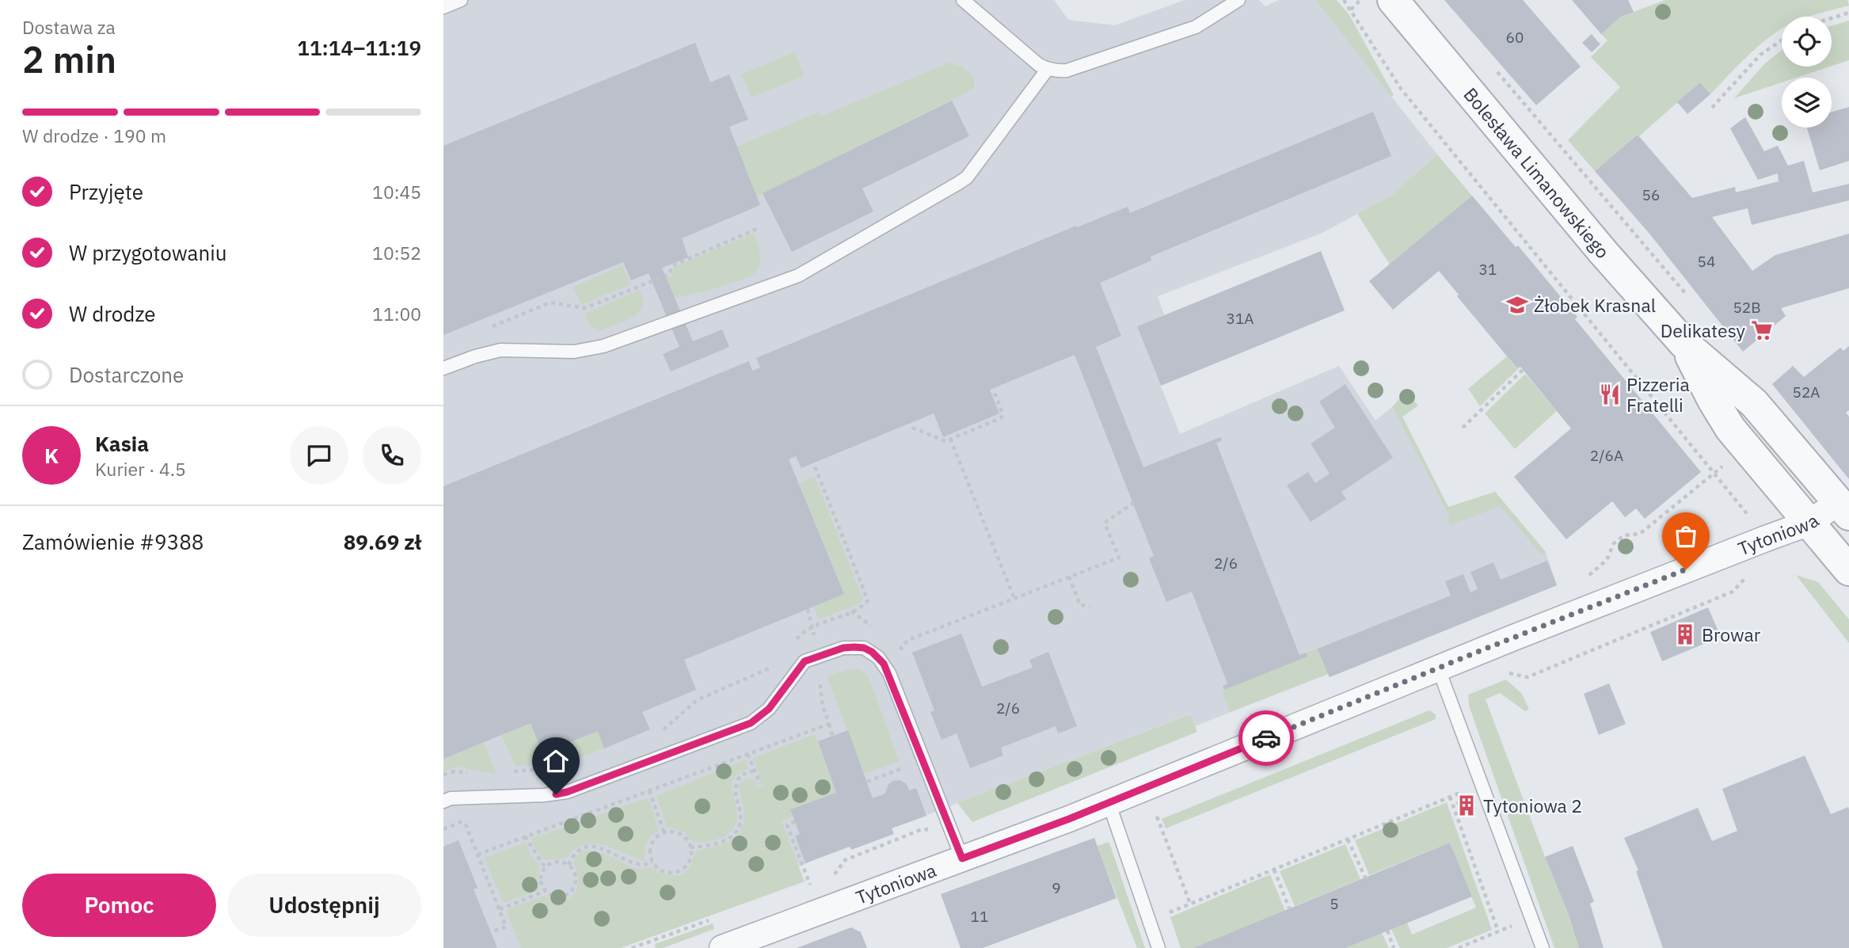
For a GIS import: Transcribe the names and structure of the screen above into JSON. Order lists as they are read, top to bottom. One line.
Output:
{"streets":{"street":["Bolesława Limanowskiego","Tytoniowa"]},"crossings":[["Bolesława Limanowskiego","Tytoniowa"]],"places":{"school or university":["Żłobek Krasnal"],"supermarket":["Delikatesy"],"restaurant":["Pizzeria Fratelli"],"building":["Browar","Tytoniowa 2"]},"house_numbers":["60","56","54","31","52B","31A","52A","2/6A","2/6","2/6","9","5","11"],"page":{"heading":["2 min","Dostawa za","11:14–11:19"],"panel":["Kasia","Kurier · 4.5","Zamówienie #9388","89.69 zł"],"bar":"W drodze · 190 m","list":[["Przyjęte","10:45"],["W przygotowaniu","10:52"],["W drodze","11:00"],"Dostarczone"],"round":"K","buttons":["Pomoc","Udostępnij"]}}
